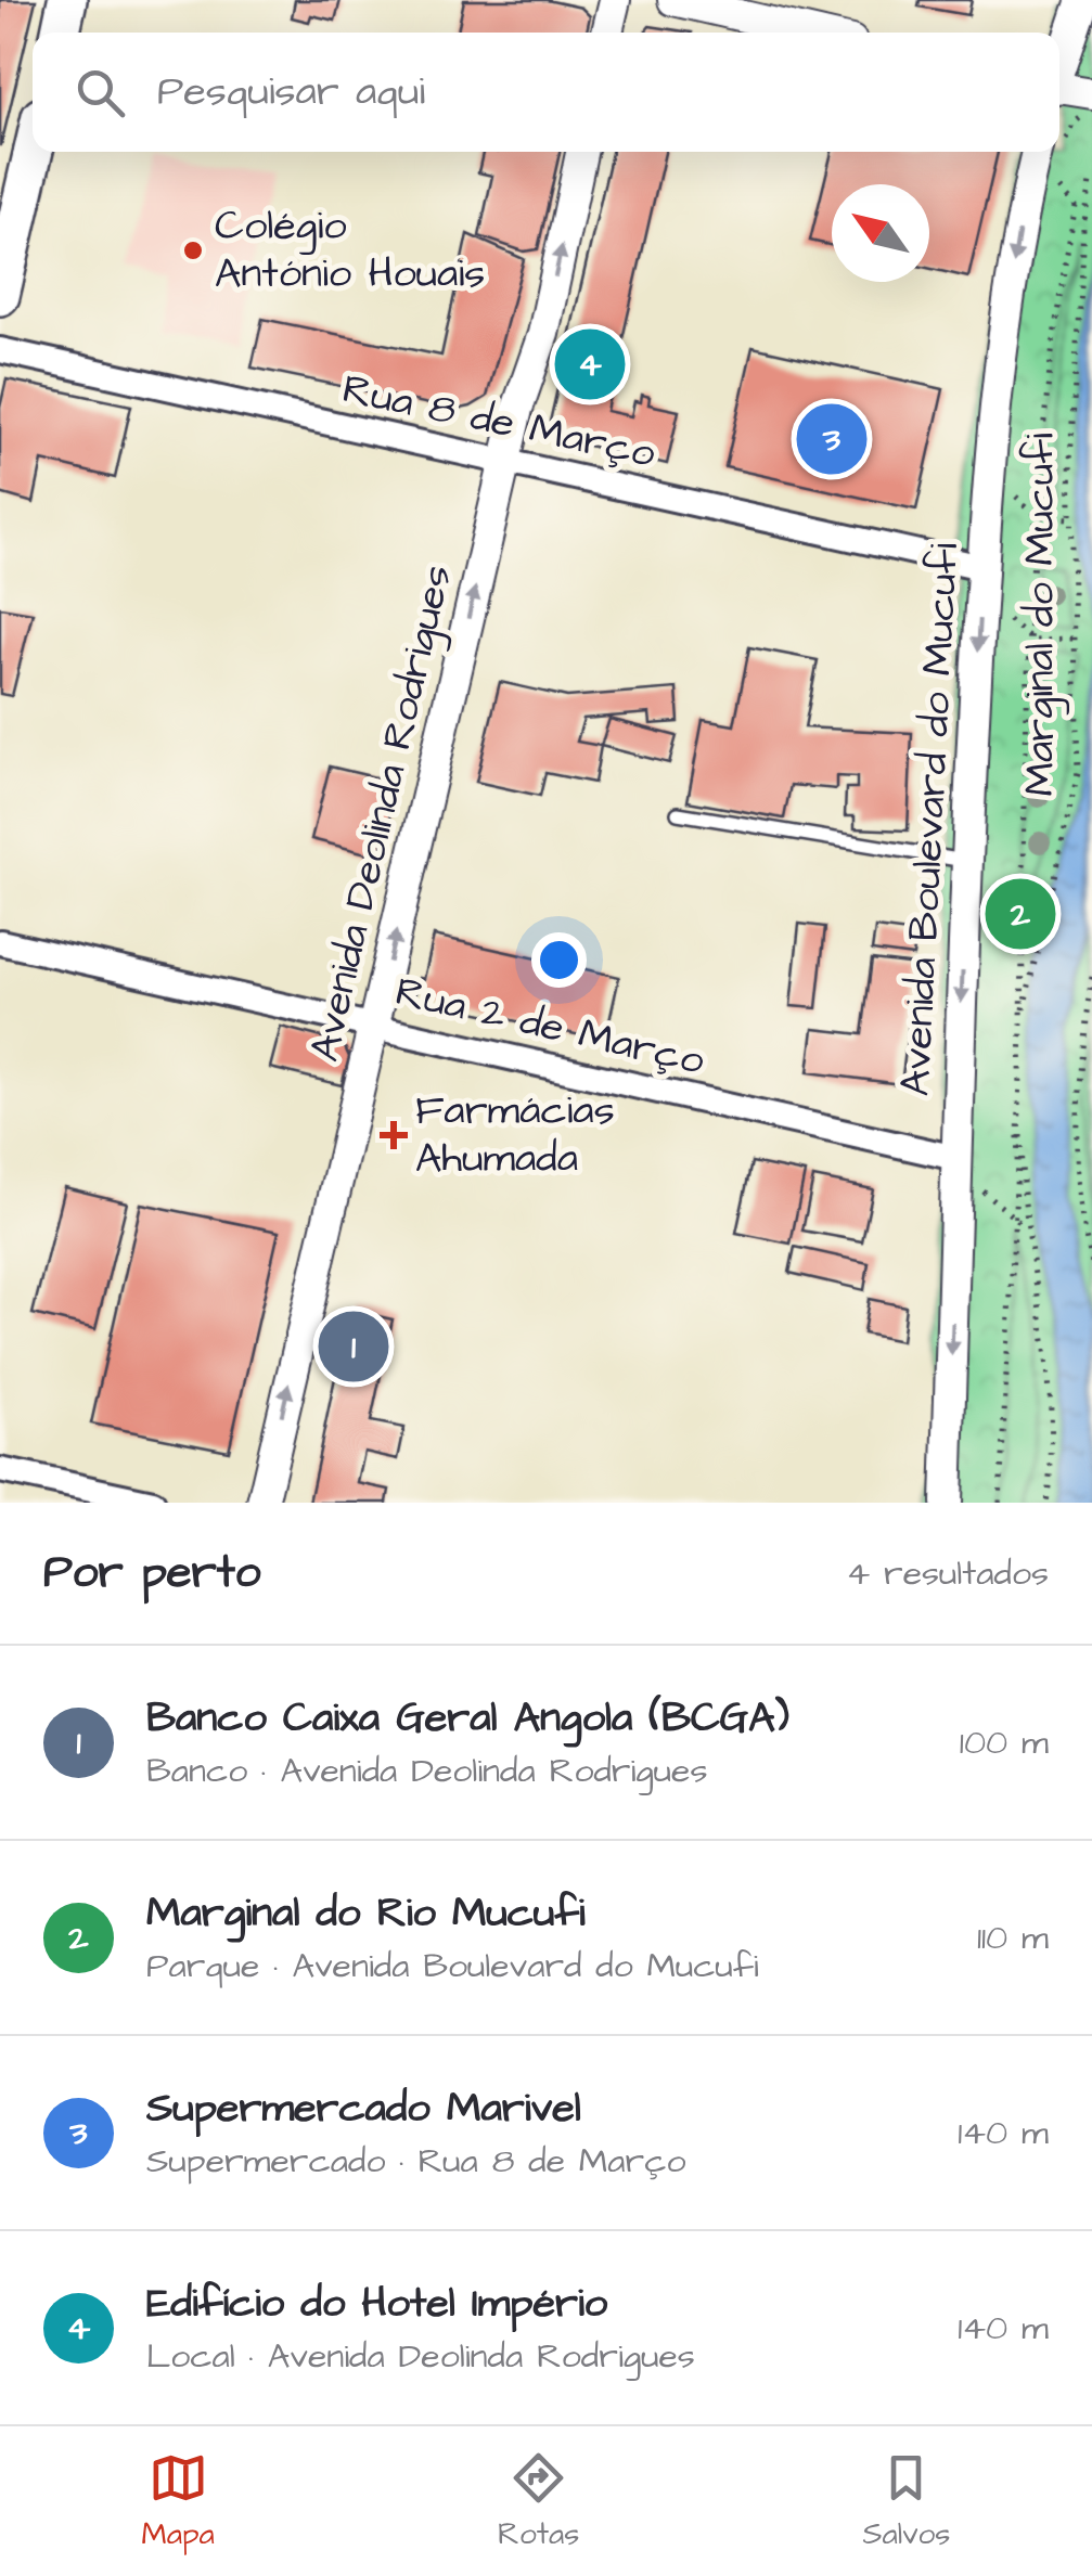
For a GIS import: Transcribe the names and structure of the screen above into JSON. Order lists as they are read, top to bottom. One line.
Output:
{"streets":{"street":["Rua 8 de Março","Avenida Deolinda Rodrigues","Avenida Boulevard do Mucufi","Rua 2 de Março"],"path":["Marginal do Mucufi"]},"crossings":[["Rua 8 de Março","Avenida Deolinda Rodrigues"],["Rua 8 de Março","Avenida Boulevard do Mucufi"],["Avenida Deolinda Rodrigues","Rua 2 de Março"],["Avenida Boulevard do Mucufi","Rua 2 de Março"]],"one_way":["Avenida Deolinda Rodrigues","Avenida Boulevard do Mucufi"],"places":{"other":["Colégio António Houais"],"health":["Farmácias Ahumada"]},"north":"top left","page":{"search":"Pesquisar aqui","pins":["4","3","2","1"],"heading":["Por perto","4 resultados"],"list":[{"mark":"1","name":"Banco Caixa Geral Angola (BCGA)","note":"Banco · Avenida Deolinda Rodrigues","value":"100 m"},{"mark":"2","name":"Marginal do Rio Mucufi","note":"Parque · Avenida Boulevard do Mucufi","value":"110 m"},{"mark":"3","name":"Supermercado Marivel","note":"Supermercado · Rua 8 de Março","value":"140 m"},{"mark":"4","name":"Edifício do Hotel Império","note":"Local · Avenida Deolinda Rodrigues","value":"140 m"}],"nav":["Mapa","Rotas","Salvos"]}}
